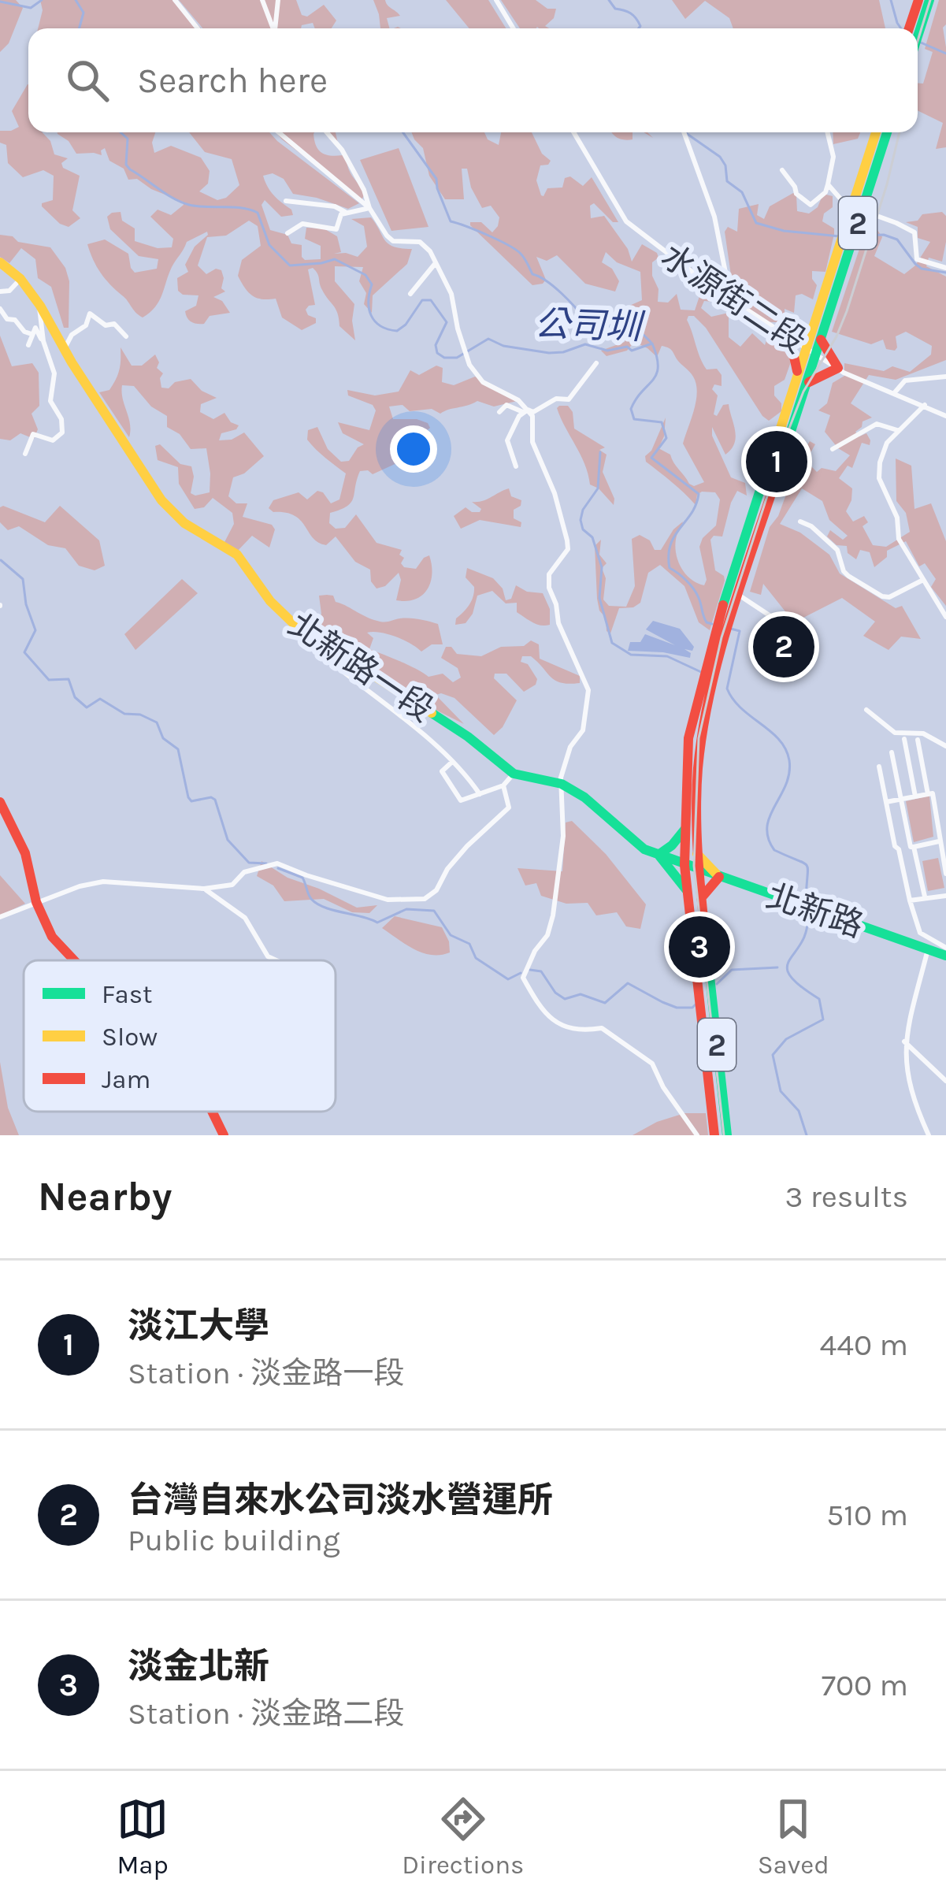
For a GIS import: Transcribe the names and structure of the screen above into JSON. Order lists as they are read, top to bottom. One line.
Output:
{"streets":{"main road":["2","北新路一段","北新路"],"street":["水源街二段"]},"crossings":[["2","水源街二段"],["2","北新路一段"],["2","北新路"],["北新路一段","北新路"]],"water":["公司圳"],"legend":["Fast","Slow","Jam"],"page":{"search":"Search here","pins":["1","2","3"],"heading":["Nearby","3 results"],"list":[{"mark":"1","name":"淡江大學","note":"Station · 淡金路一段","value":"440 m"},{"mark":"2","name":"台灣自來水公司淡水營運所","note":"Public building","value":"510 m"},{"mark":"3","name":"淡金北新","note":"Station · 淡金路二段","value":"700 m"}],"nav":["Map","Directions","Saved"]}}
